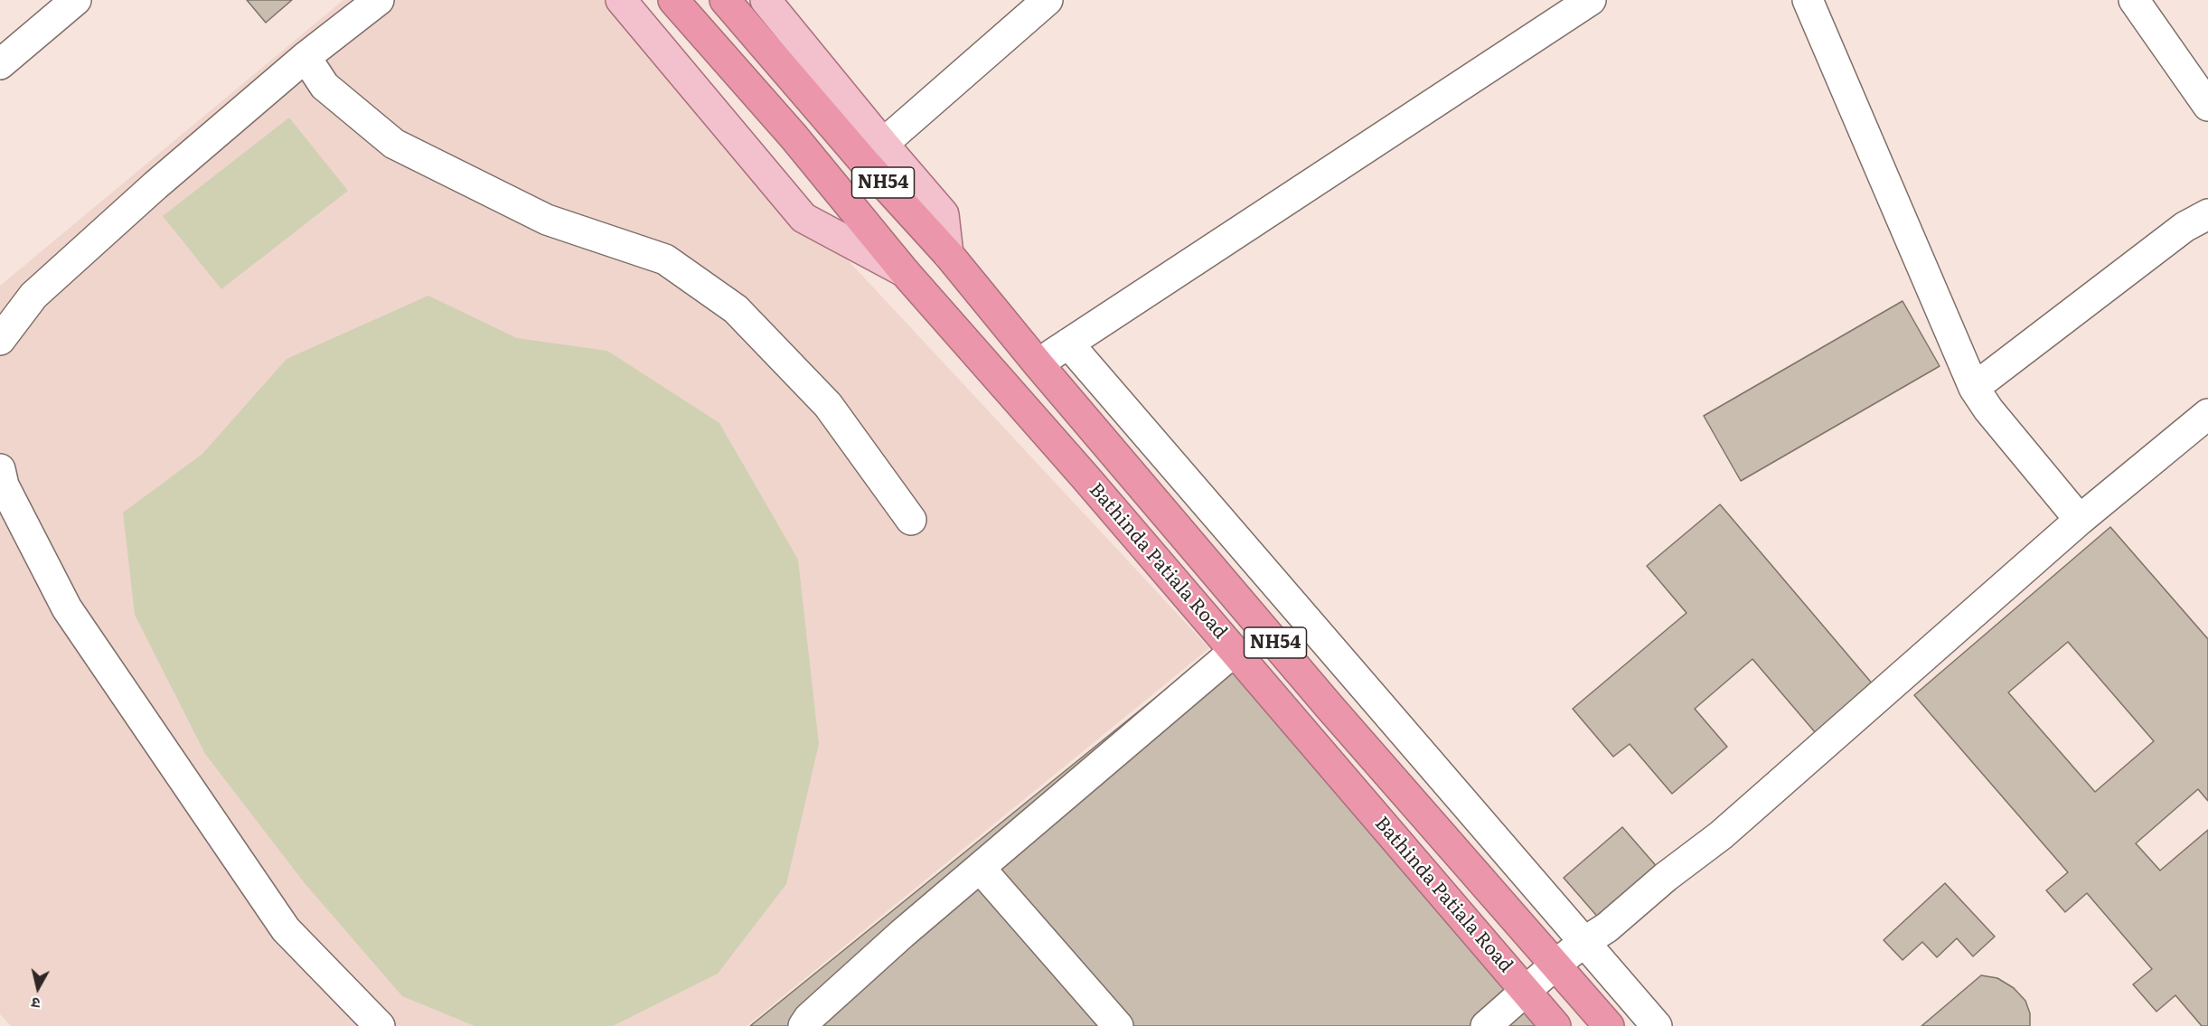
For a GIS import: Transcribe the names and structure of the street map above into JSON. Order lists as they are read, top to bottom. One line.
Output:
{"streets":{"highway":["NH54","Bathinda Patiala Road"]},"crossings":[["NH54","Bathinda Patiala Road"]],"north":"bottom"}
